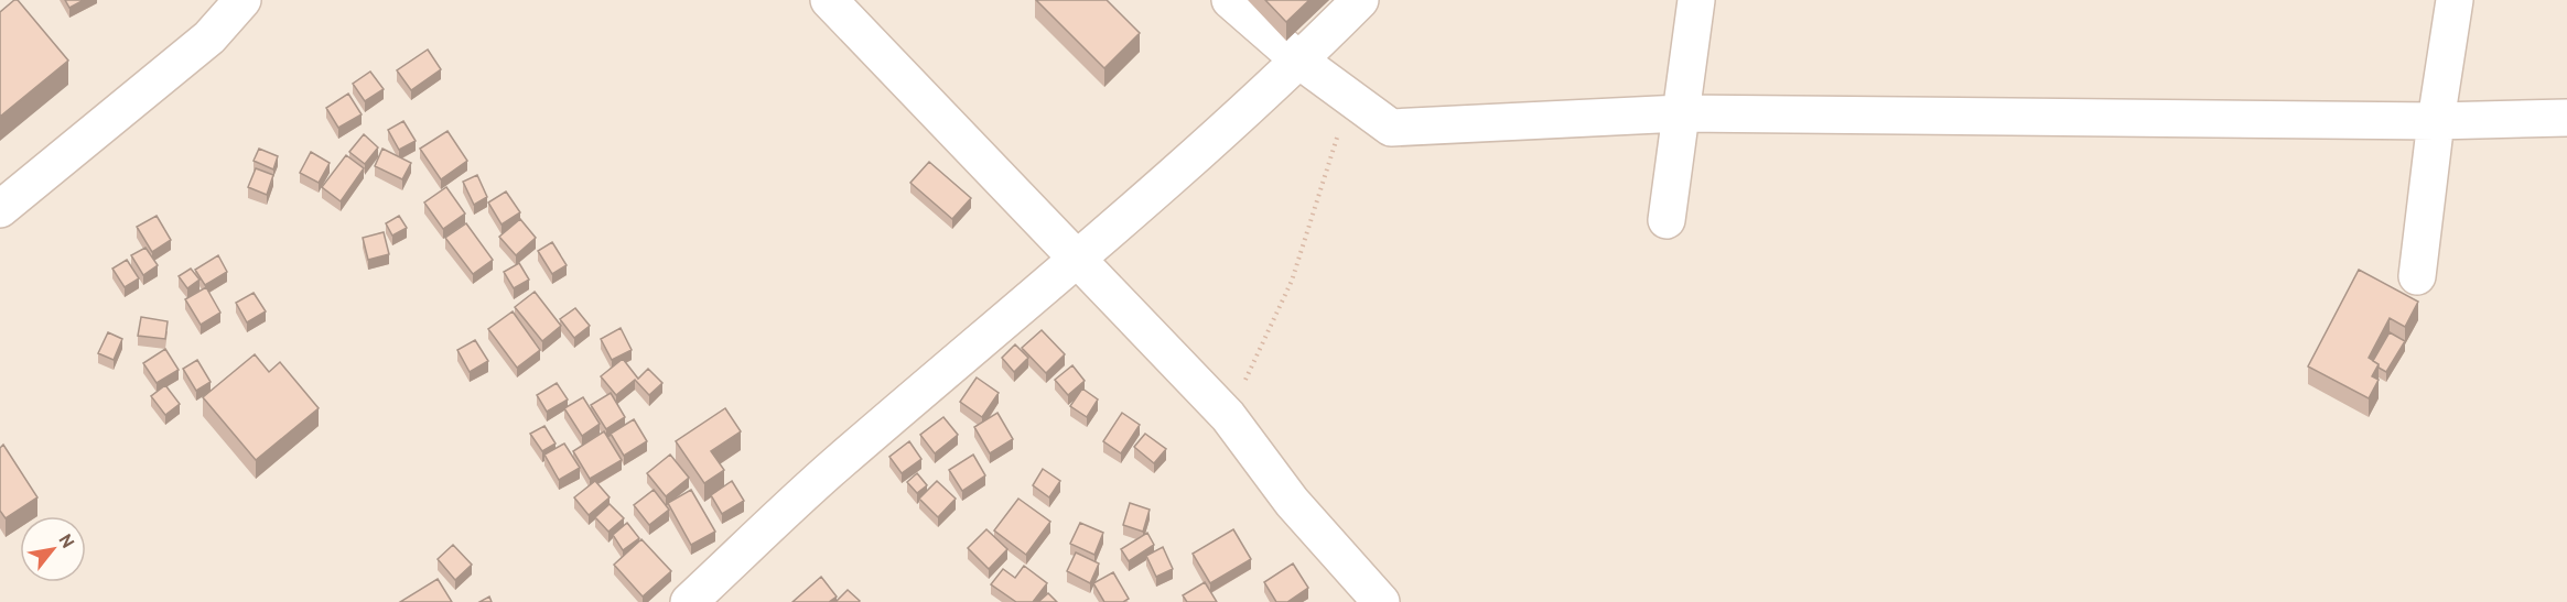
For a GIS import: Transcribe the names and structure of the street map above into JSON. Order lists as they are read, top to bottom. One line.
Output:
{"north":"top right"}
